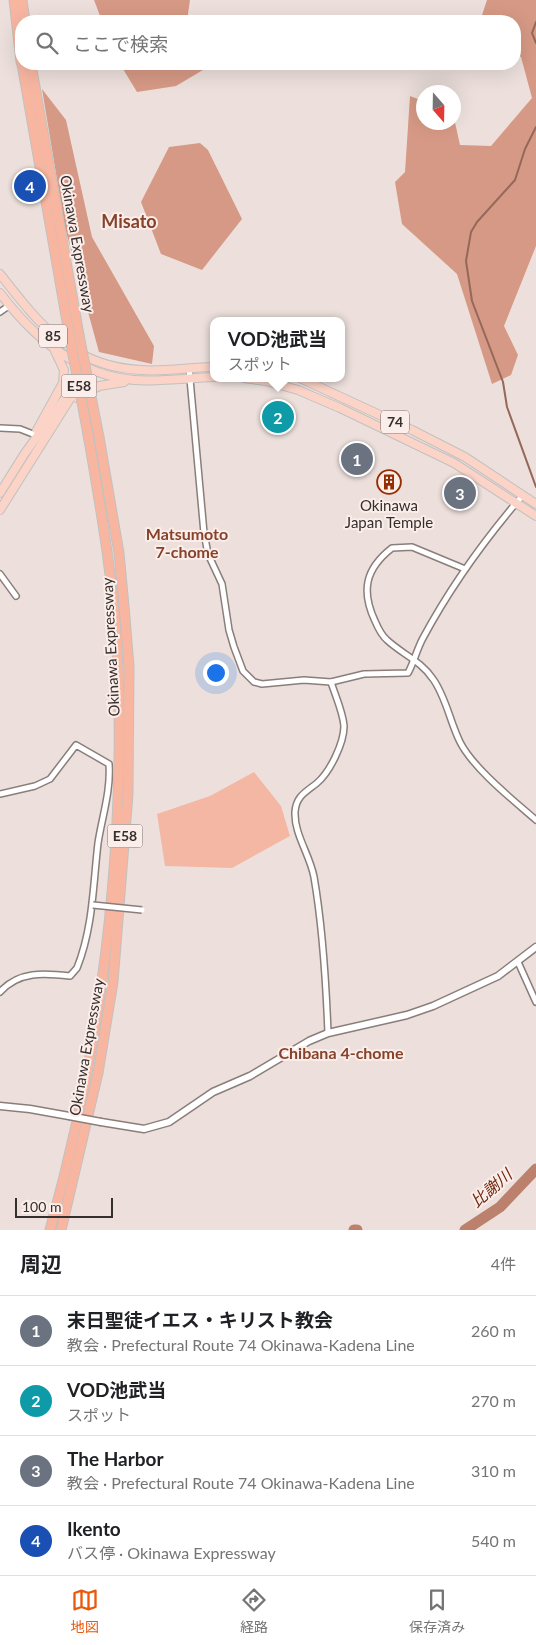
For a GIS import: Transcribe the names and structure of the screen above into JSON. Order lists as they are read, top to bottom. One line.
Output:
{"streets":{"highway":["Okinawa Expressway","E58"],"main road":["85","74"]},"districts":["Misato","Matsumoto 7-chome","Chibana 4-chome"],"water":["比謝川"],"places":{"building":["Okinawa Japan Temple"]},"scale_bar":"100 m","north":"bottom","page":{"search":"ここで検索","pins":["4","2","1","3"],"popup":["VOD池武当","スポット"],"scale":"100 m","heading":["周辺","4件"],"list":[{"mark":"1","name":"末日聖徒イエス・キリスト教会","note":"教会 · Prefectural Route 74 Okinawa-Kadena Line","value":"260 m"},{"mark":"2","name":"VOD池武当","note":"スポット","value":"270 m"},{"mark":"3","name":"The Harbor","note":"教会 · Prefectural Route 74 Okinawa-Kadena Line","value":"310 m"},{"mark":"4","name":"Ikento","note":"バス停 · Okinawa Expressway","value":"540 m"}],"nav":["地図","経路","保存済み"]}}
